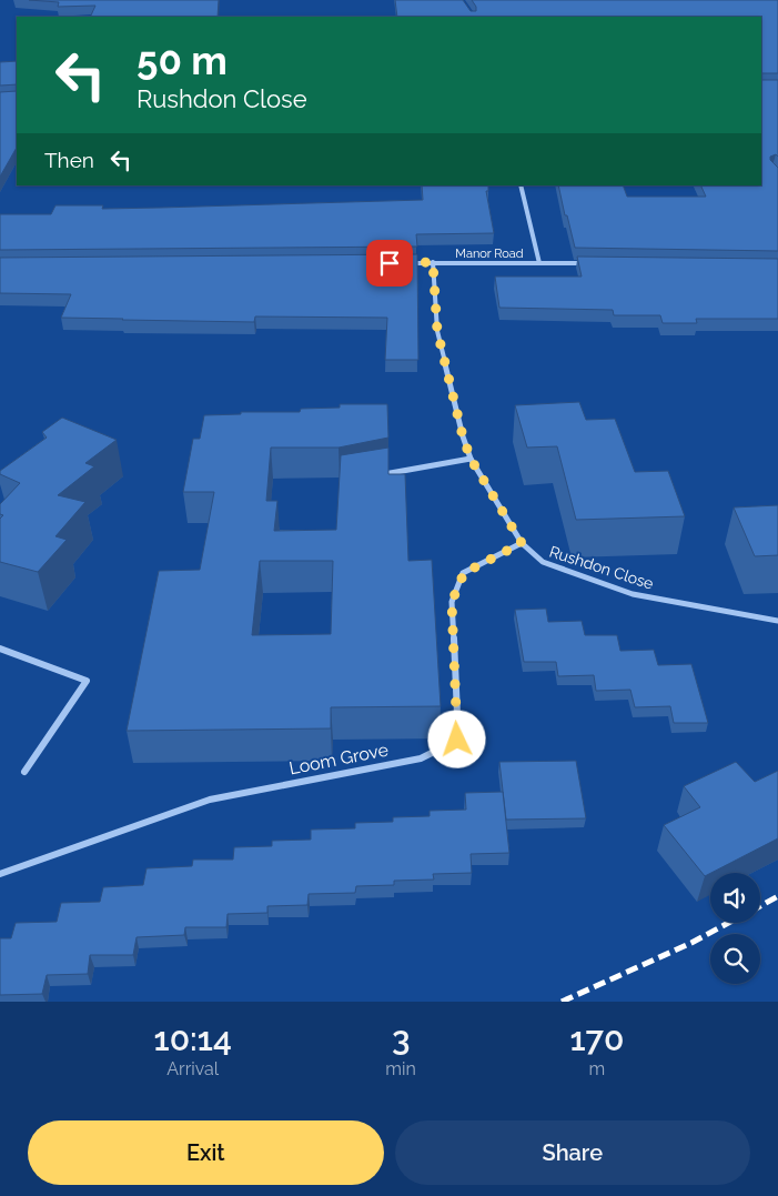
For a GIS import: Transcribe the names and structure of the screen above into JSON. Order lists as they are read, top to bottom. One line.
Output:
{"streets":{"street":["Manor Road","Rushdon Close","Loom Grove"]},"crossings":[["Manor Road","Rushdon Close"],["Rushdon Close","Loom Grove"]],"page":{"turn":["50 m","Rushdon Close"],"then":"Then","eta":["10:14","Arrival","3","min","170","m"],"buttons":["Exit","Share"]}}
